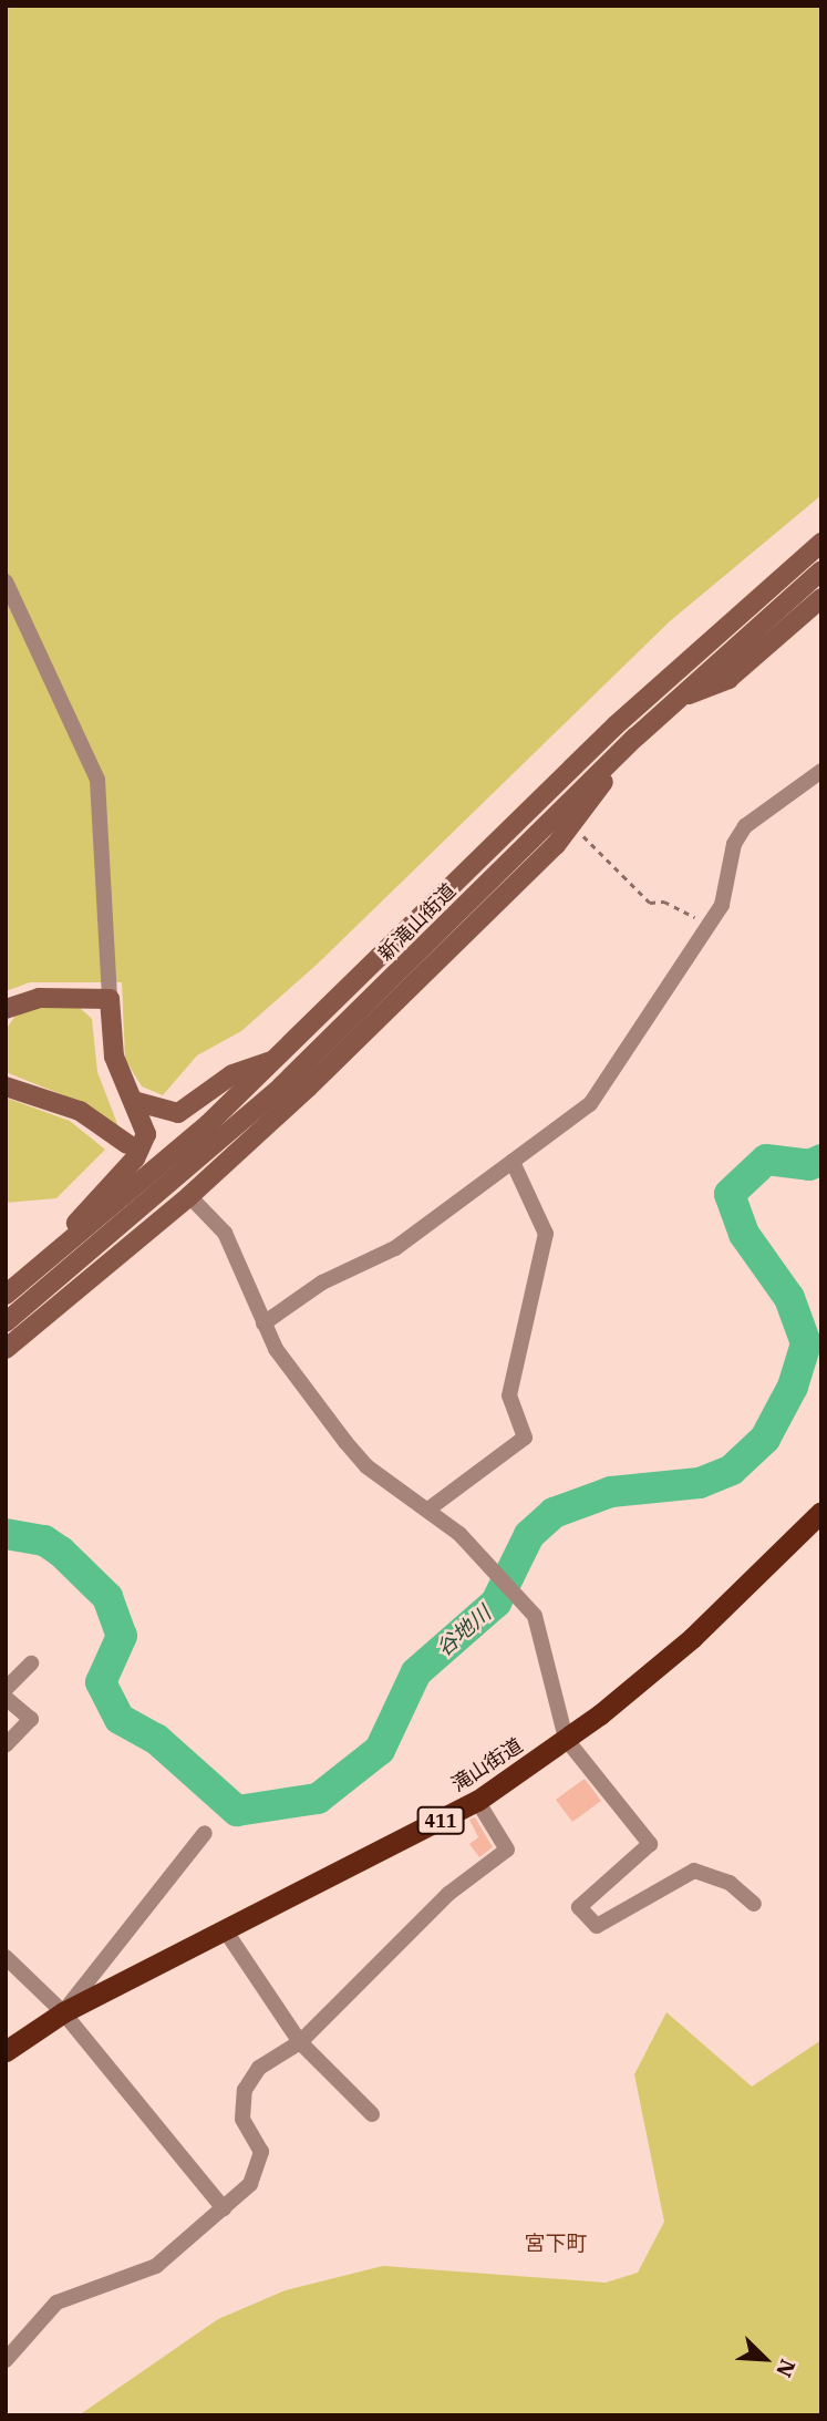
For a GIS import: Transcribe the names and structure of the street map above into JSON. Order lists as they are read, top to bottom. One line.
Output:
{"streets":{"highway":["滝山街道","411"],"main road":["新滝山街道"]},"districts":["宮下町"],"water":["谷地川"],"north":"bottom right"}
